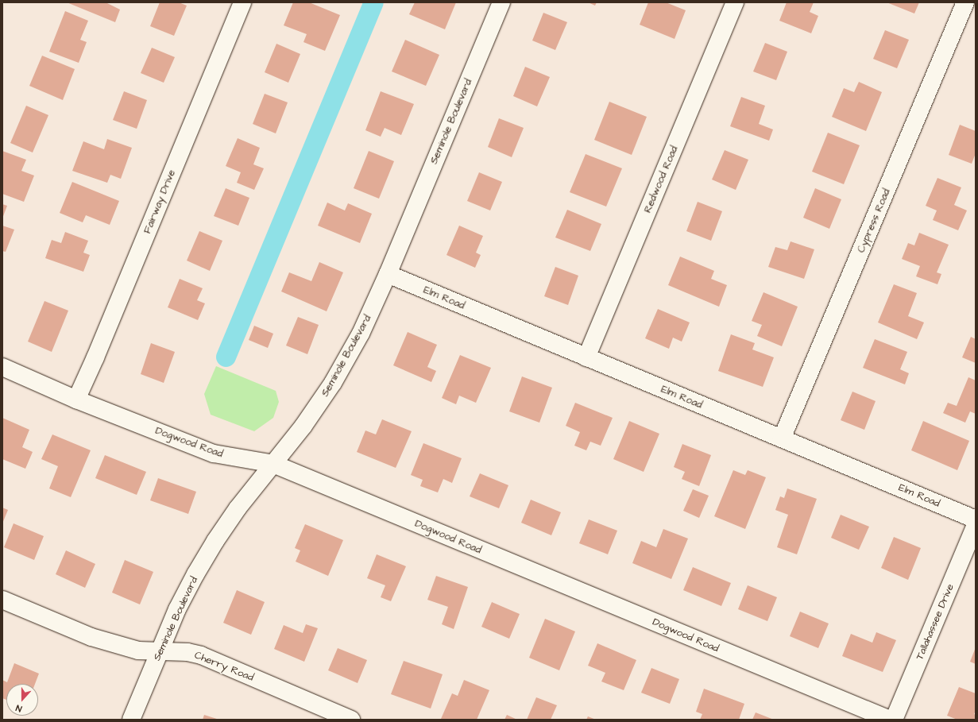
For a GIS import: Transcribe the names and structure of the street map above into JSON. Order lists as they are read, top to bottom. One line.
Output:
{"streets":{"street":["Seminole Boulevard","Redwood Road","Fairway Drive","Cypress Road","Elm Road","Dogwood Road","Tallahassee Drive","Cherry Road"]},"crossings":[["Seminole Boulevard","Elm Road"],["Seminole Boulevard","Dogwood Road"],["Seminole Boulevard","Cherry Road"],["Redwood Road","Elm Road"],["Fairway Drive","Dogwood Road"],["Cypress Road","Elm Road"]],"north":"bottom"}
